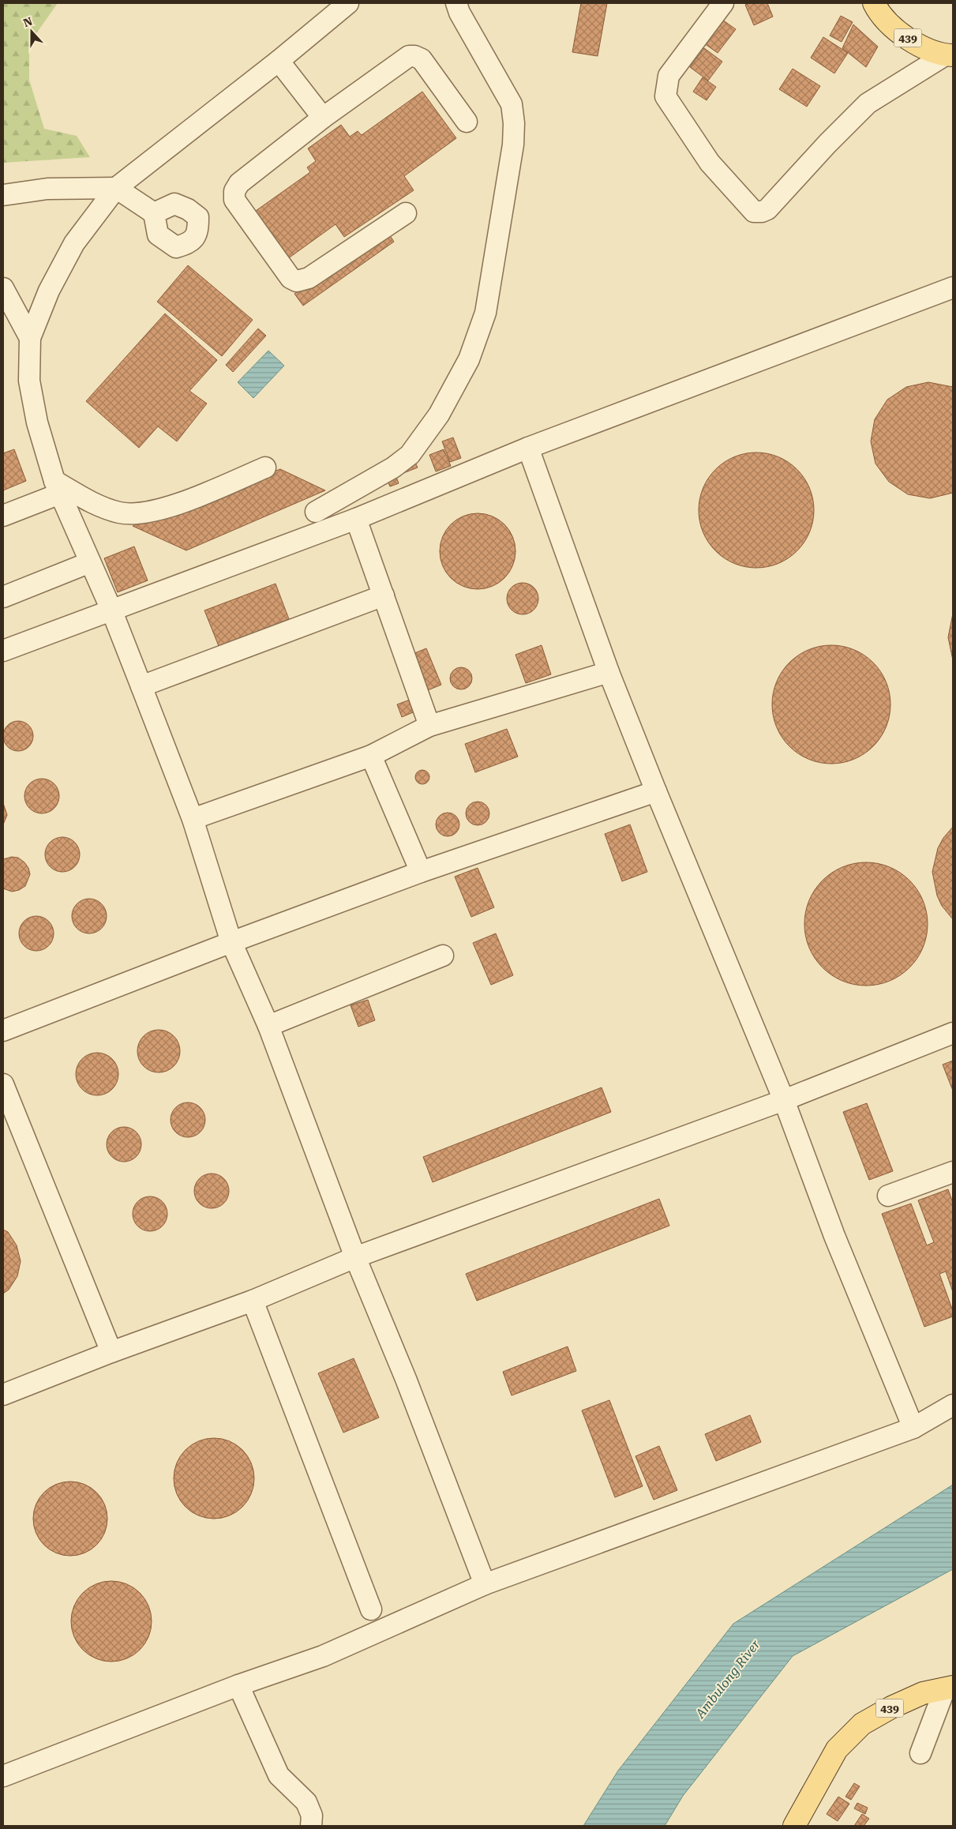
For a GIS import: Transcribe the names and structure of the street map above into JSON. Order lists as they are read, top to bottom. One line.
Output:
{"streets":{"main road":["439"]},"water":["Ambulong River"],"north":"top"}
